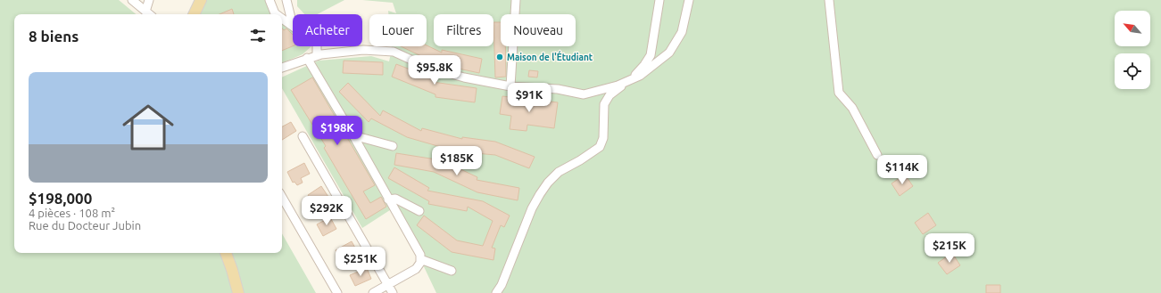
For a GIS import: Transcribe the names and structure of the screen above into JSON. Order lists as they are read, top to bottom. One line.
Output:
{"places":["Maison de l'Étudiant"],"north":"top left","page":{"chip":["Acheter","Louer","Filtres","Nouveau"],"heading":"8 biens","price":["$95.8K","$91K","$198K","$185K","$114K","$292K","$215K","$251K"],"list":[{"name":"$198,000","note":"4 pièces · 108 m² · Rue du Docteur Jubin"}]}}
